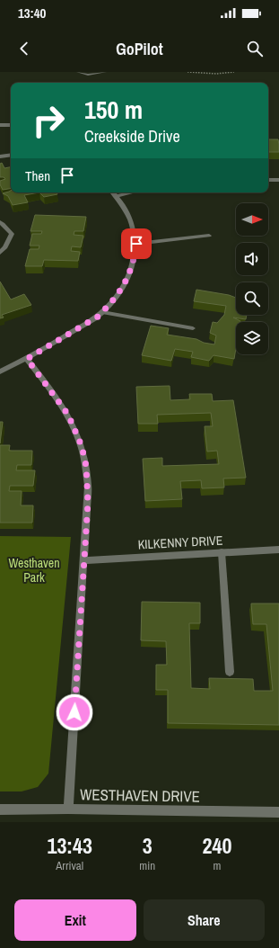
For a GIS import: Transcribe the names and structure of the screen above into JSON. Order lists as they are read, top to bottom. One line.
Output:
{"streets":{"street":["KILKENNY DRIVE","WESTHAVEN DRIVE"]},"parks":["Westhaven Park"],"north":"right","page":{"status":"13:40","header":"GoPilot","turn":["150 m","Creekside Drive"],"then":"Then","eta":["13:43","Arrival","3","min","240","m"],"buttons":["Exit","Share"]}}
